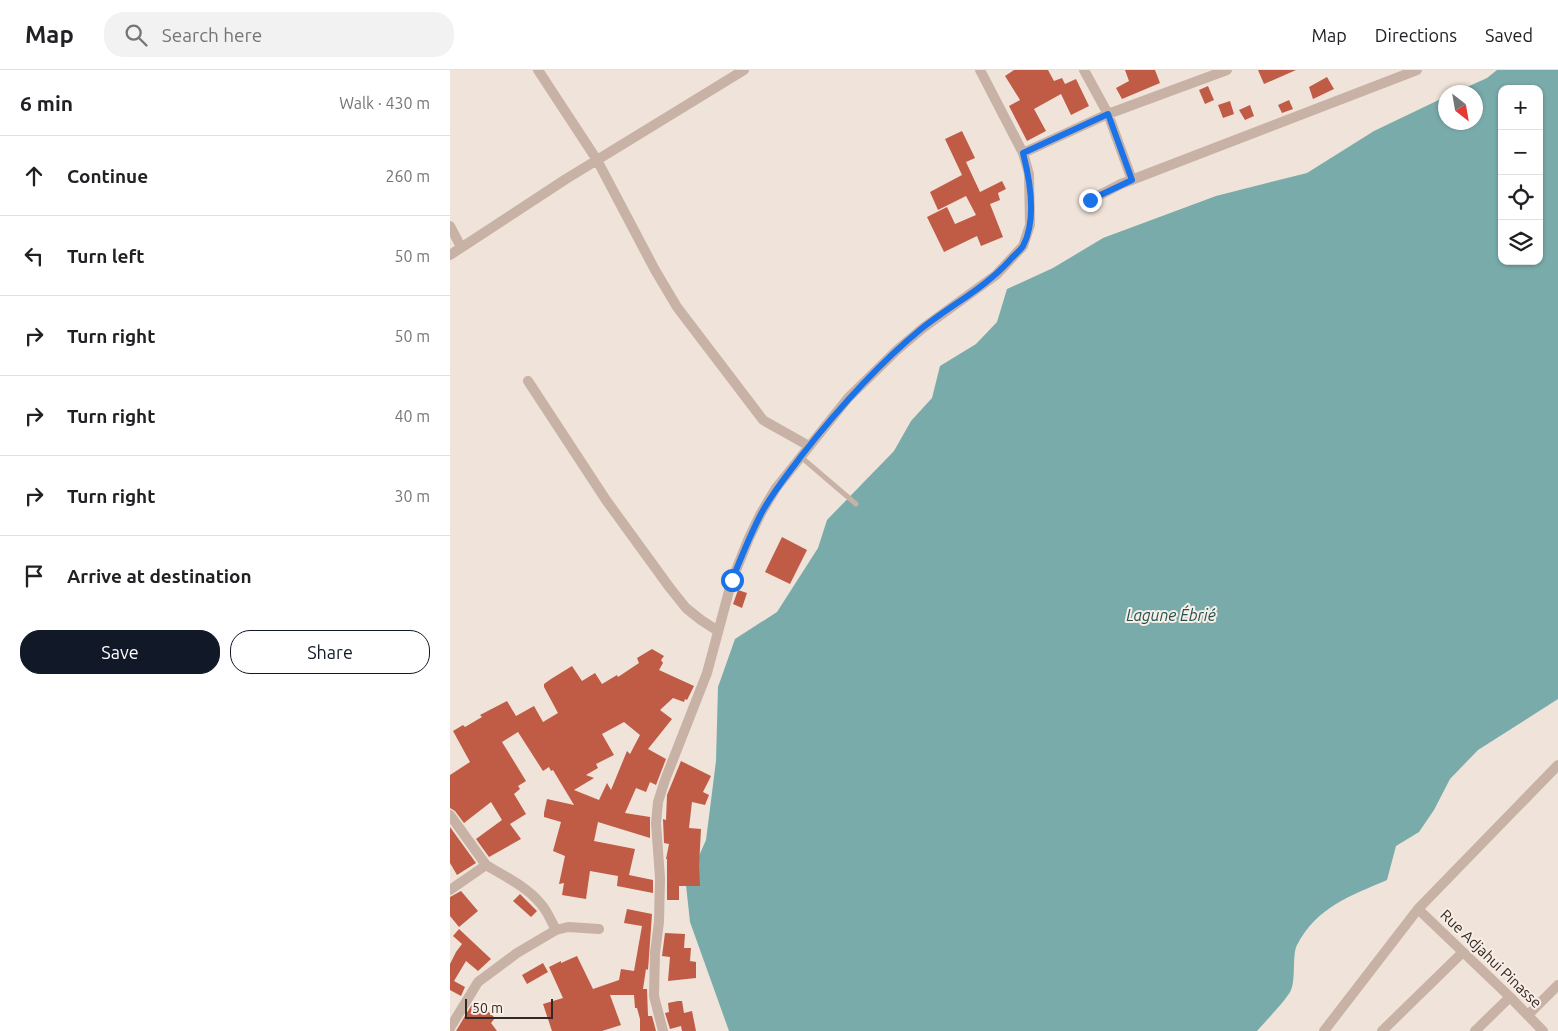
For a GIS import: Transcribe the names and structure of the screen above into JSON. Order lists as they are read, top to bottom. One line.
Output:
{"streets":{"street":["Rue Adjahui Pinasse"]},"water":["Lagune Ébrié"],"scale_bar":"50 m","north":"bottom right","page":{"header":"Map","search":"Search here","nav":["Map","Directions","Saved"],"heading":["6 min","Walk · 430 m"],"map_buttons":["+","−"],"list":[["Continue","260 m"],["Turn left","50 m"],["Turn right","50 m"],["Turn right","40 m"],["Turn right","30 m"],"Arrive at destination"],"buttons":["Save","Share"],"scale":"50 m"}}
